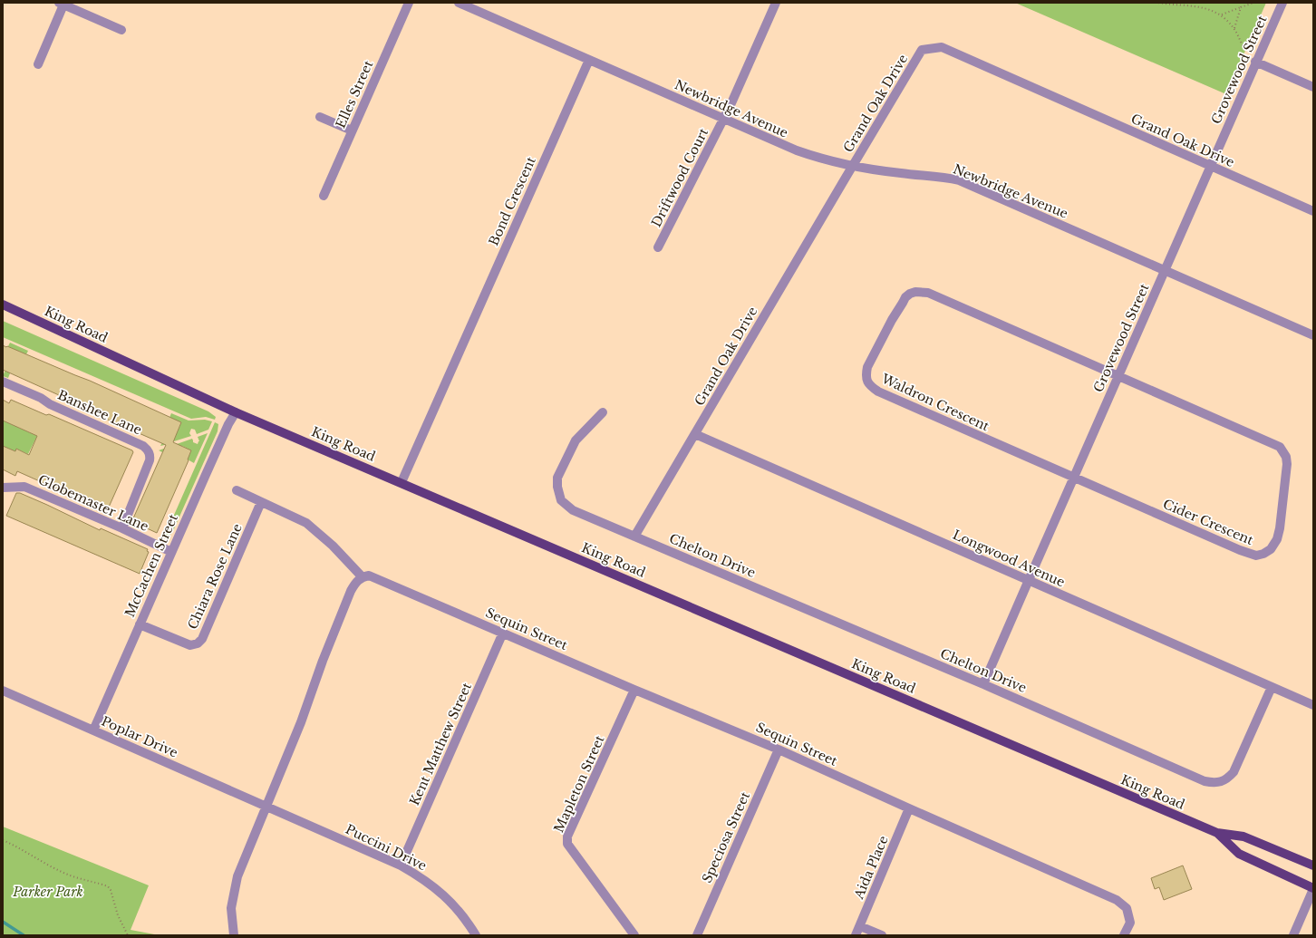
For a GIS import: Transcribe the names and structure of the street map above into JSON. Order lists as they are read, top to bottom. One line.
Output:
{"streets":{"main road":["King Road"],"street":["Grovewood Street","Elles Street","Grand Oak Drive","Newbridge Avenue","Driftwood Court","Bond Crescent","Waldron Crescent","Banshee Lane","Globemaster Lane","Cider Crescent","Chelton Drive","Longwood Avenue","McCachen Street","Chiara Rose Lane","Sequin Street","Poplar Drive","Kent Matthew Street","Mapleton Street","Speciosa Street","Puccini Drive","Aida Place"]},"crossings":[["Grovewood Street","Grand Oak Drive"],["Grovewood Street","Newbridge Avenue"],["Grovewood Street","Waldron Crescent"],["Grovewood Street","Cider Crescent"],["Grovewood Street","Chelton Drive"],["Grovewood Street","Longwood Avenue"],["Grand Oak Drive","Newbridge Avenue"],["Grand Oak Drive","Chelton Drive"],["Grand Oak Drive","Longwood Avenue"],["Newbridge Avenue","Driftwood Court"],["Newbridge Avenue","Bond Crescent"],["Bond Crescent","King Road"],["King Road","McCachen Street"],["Waldron Crescent","Cider Crescent"],["Banshee Lane","Globemaster Lane"],["Globemaster Lane","McCachen Street"],["Chelton Drive","Longwood Avenue"],["McCachen Street","Chiara Rose Lane"],["McCachen Street","Poplar Drive"],["Sequin Street","Kent Matthew Street"],["Sequin Street","Mapleton Street"],["Sequin Street","Speciosa Street"],["Sequin Street","Aida Place"],["Poplar Drive","Puccini Drive"],["Kent Matthew Street","Puccini Drive"]],"parks":["Parker Park"]}
